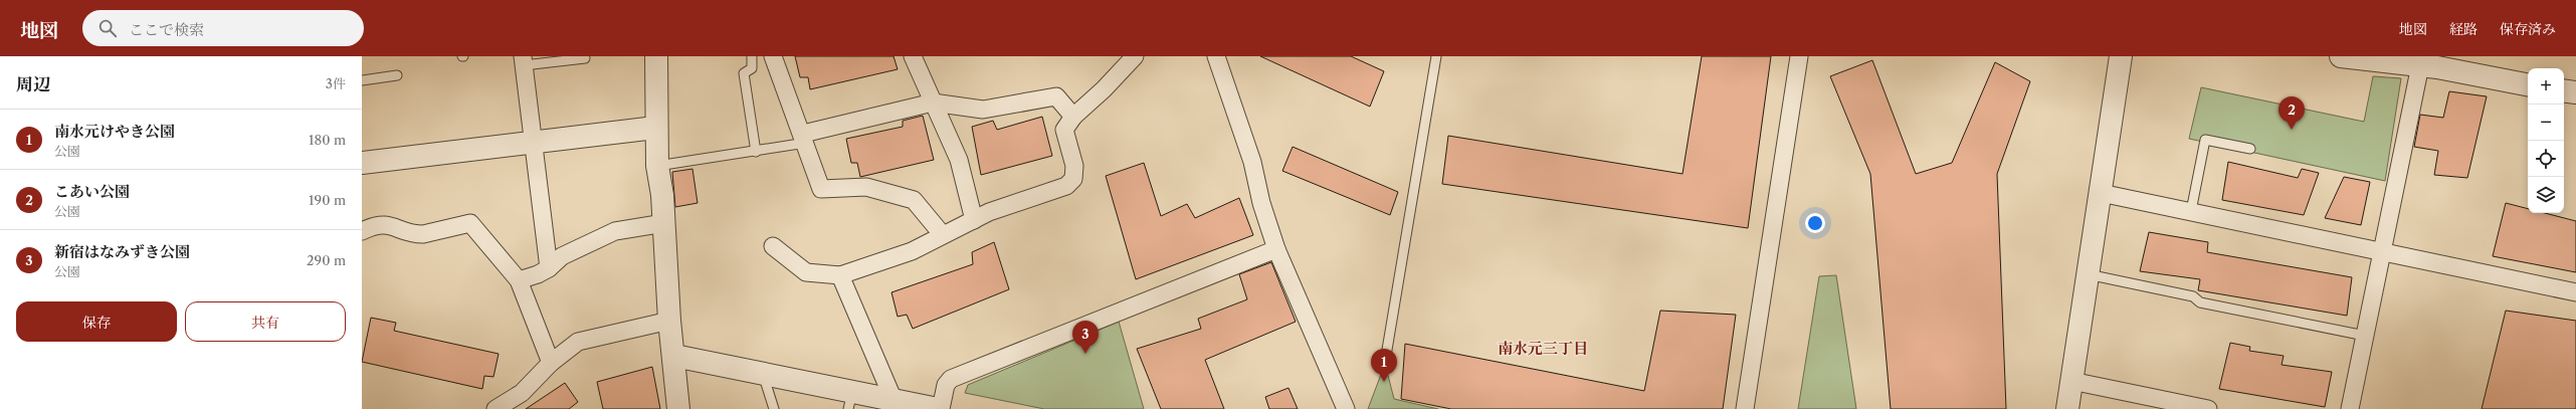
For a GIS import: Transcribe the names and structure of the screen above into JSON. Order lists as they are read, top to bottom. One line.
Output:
{"districts":["南水元三丁目"],"page":{"header":"地図","search":"ここで検索","nav":["地図","経路","保存済み"],"heading":["周辺","3件"],"map_buttons":["+","−"],"pins":["2","3","1"],"list":[{"mark":"1","name":"南水元けやき公園","note":"公園","value":"180 m"},{"mark":"2","name":"こあい公園","note":"公園","value":"190 m"},{"mark":"3","name":"新宿はなみずき公園","note":"公園","value":"290 m"}],"buttons":["保存","共有"]}}
